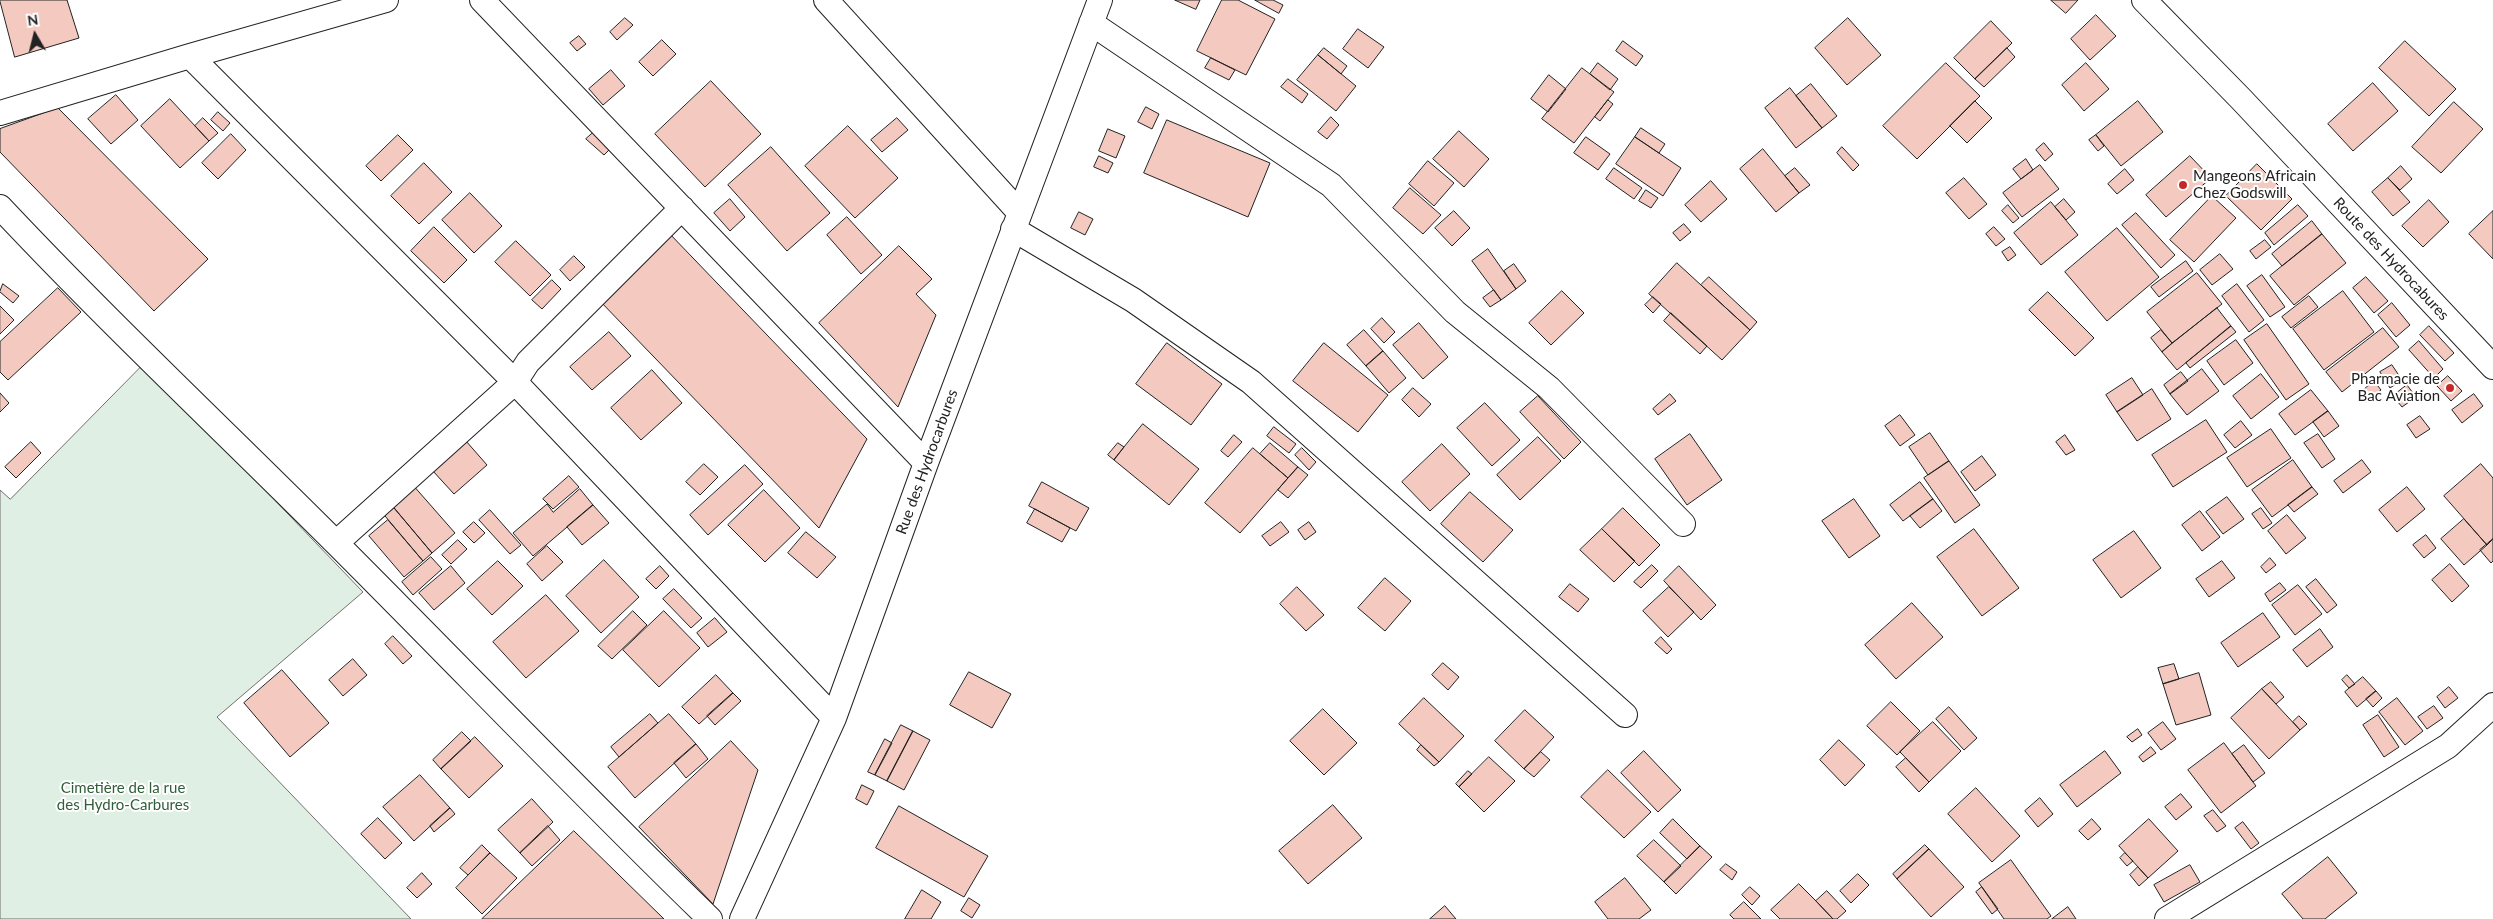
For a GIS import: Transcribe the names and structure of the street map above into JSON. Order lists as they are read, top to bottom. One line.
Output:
{"streets":{"street":["Route des Hydrocabures","Rue des Hydrocarbures"]},"parks":["Cimetière de la rue des Hydro-Carbures"],"places":["Mangeons Africain Chez Godswill","Pharmacie de Bac Aviation"],"north":"top"}
